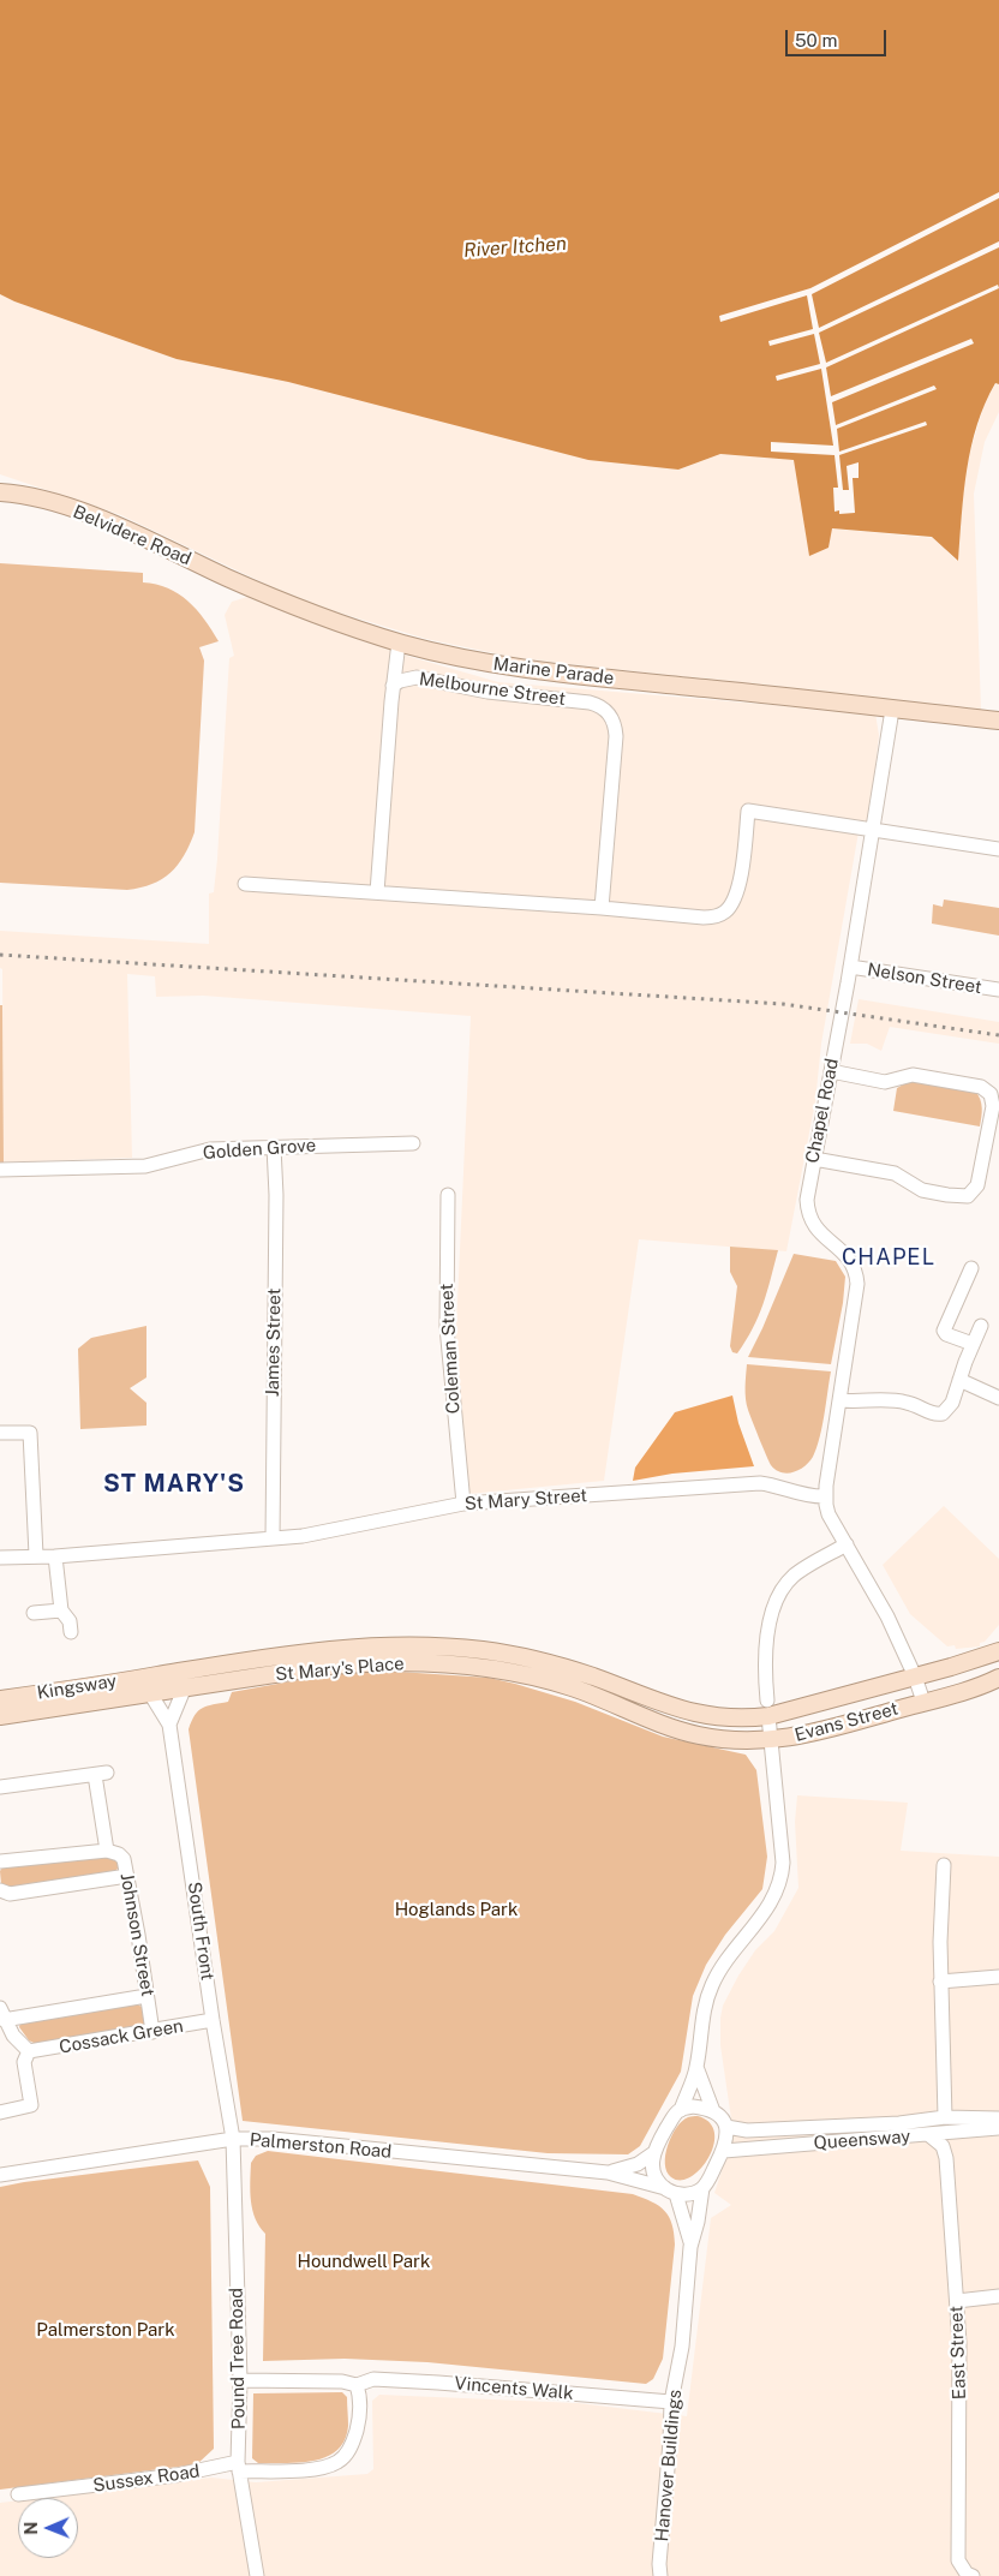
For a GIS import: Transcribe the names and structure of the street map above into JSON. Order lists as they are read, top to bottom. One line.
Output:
{"streets":{"main road":["Belvidere Road","Marine Parade","St Mary's Place","Kingsway","Evans Street"],"street":["Melbourne Street","Nelson Street","Chapel Road","Golden Grove","James Street","Coleman Street","St Mary Street","South Front","Johnson Street","Cossack Green","Queensway","Palmerston Road","East Street","Pound Tree Road","Vincents Walk","Hanover Buildings","Sussex Road"]},"crossings":[["Belvidere Road","Marine Parade"],["Marine Parade","Melbourne Street"],["Marine Parade","Chapel Road"],["Nelson Street","Chapel Road"],["Chapel Road","St Mary Street"],["Golden Grove","James Street"],["James Street","St Mary Street"],["Coleman Street","St Mary Street"],["St Mary's Place","Kingsway"],["St Mary's Place","Evans Street"],["St Mary's Place","South Front"],["Kingsway","South Front"],["South Front","Cossack Green"],["South Front","Palmerston Road"],["South Front","Pound Tree Road"],["Johnson Street","Cossack Green"],["Queensway","Palmerston Road"],["Queensway","East Street"],["Queensway","Hanover Buildings"],["Palmerston Road","Pound Tree Road"],["Palmerston Road","Hanover Buildings"],["Pound Tree Road","Vincents Walk"],["Pound Tree Road","Sussex Road"],["Vincents Walk","Hanover Buildings"]],"districts":["CHAPEL","ST MARY'S"],"water":["River Itchen"],"parks":["Hoglands Park","Houndwell Park","Palmerston Park"],"scale_bar":"50 m","north":"left"}
